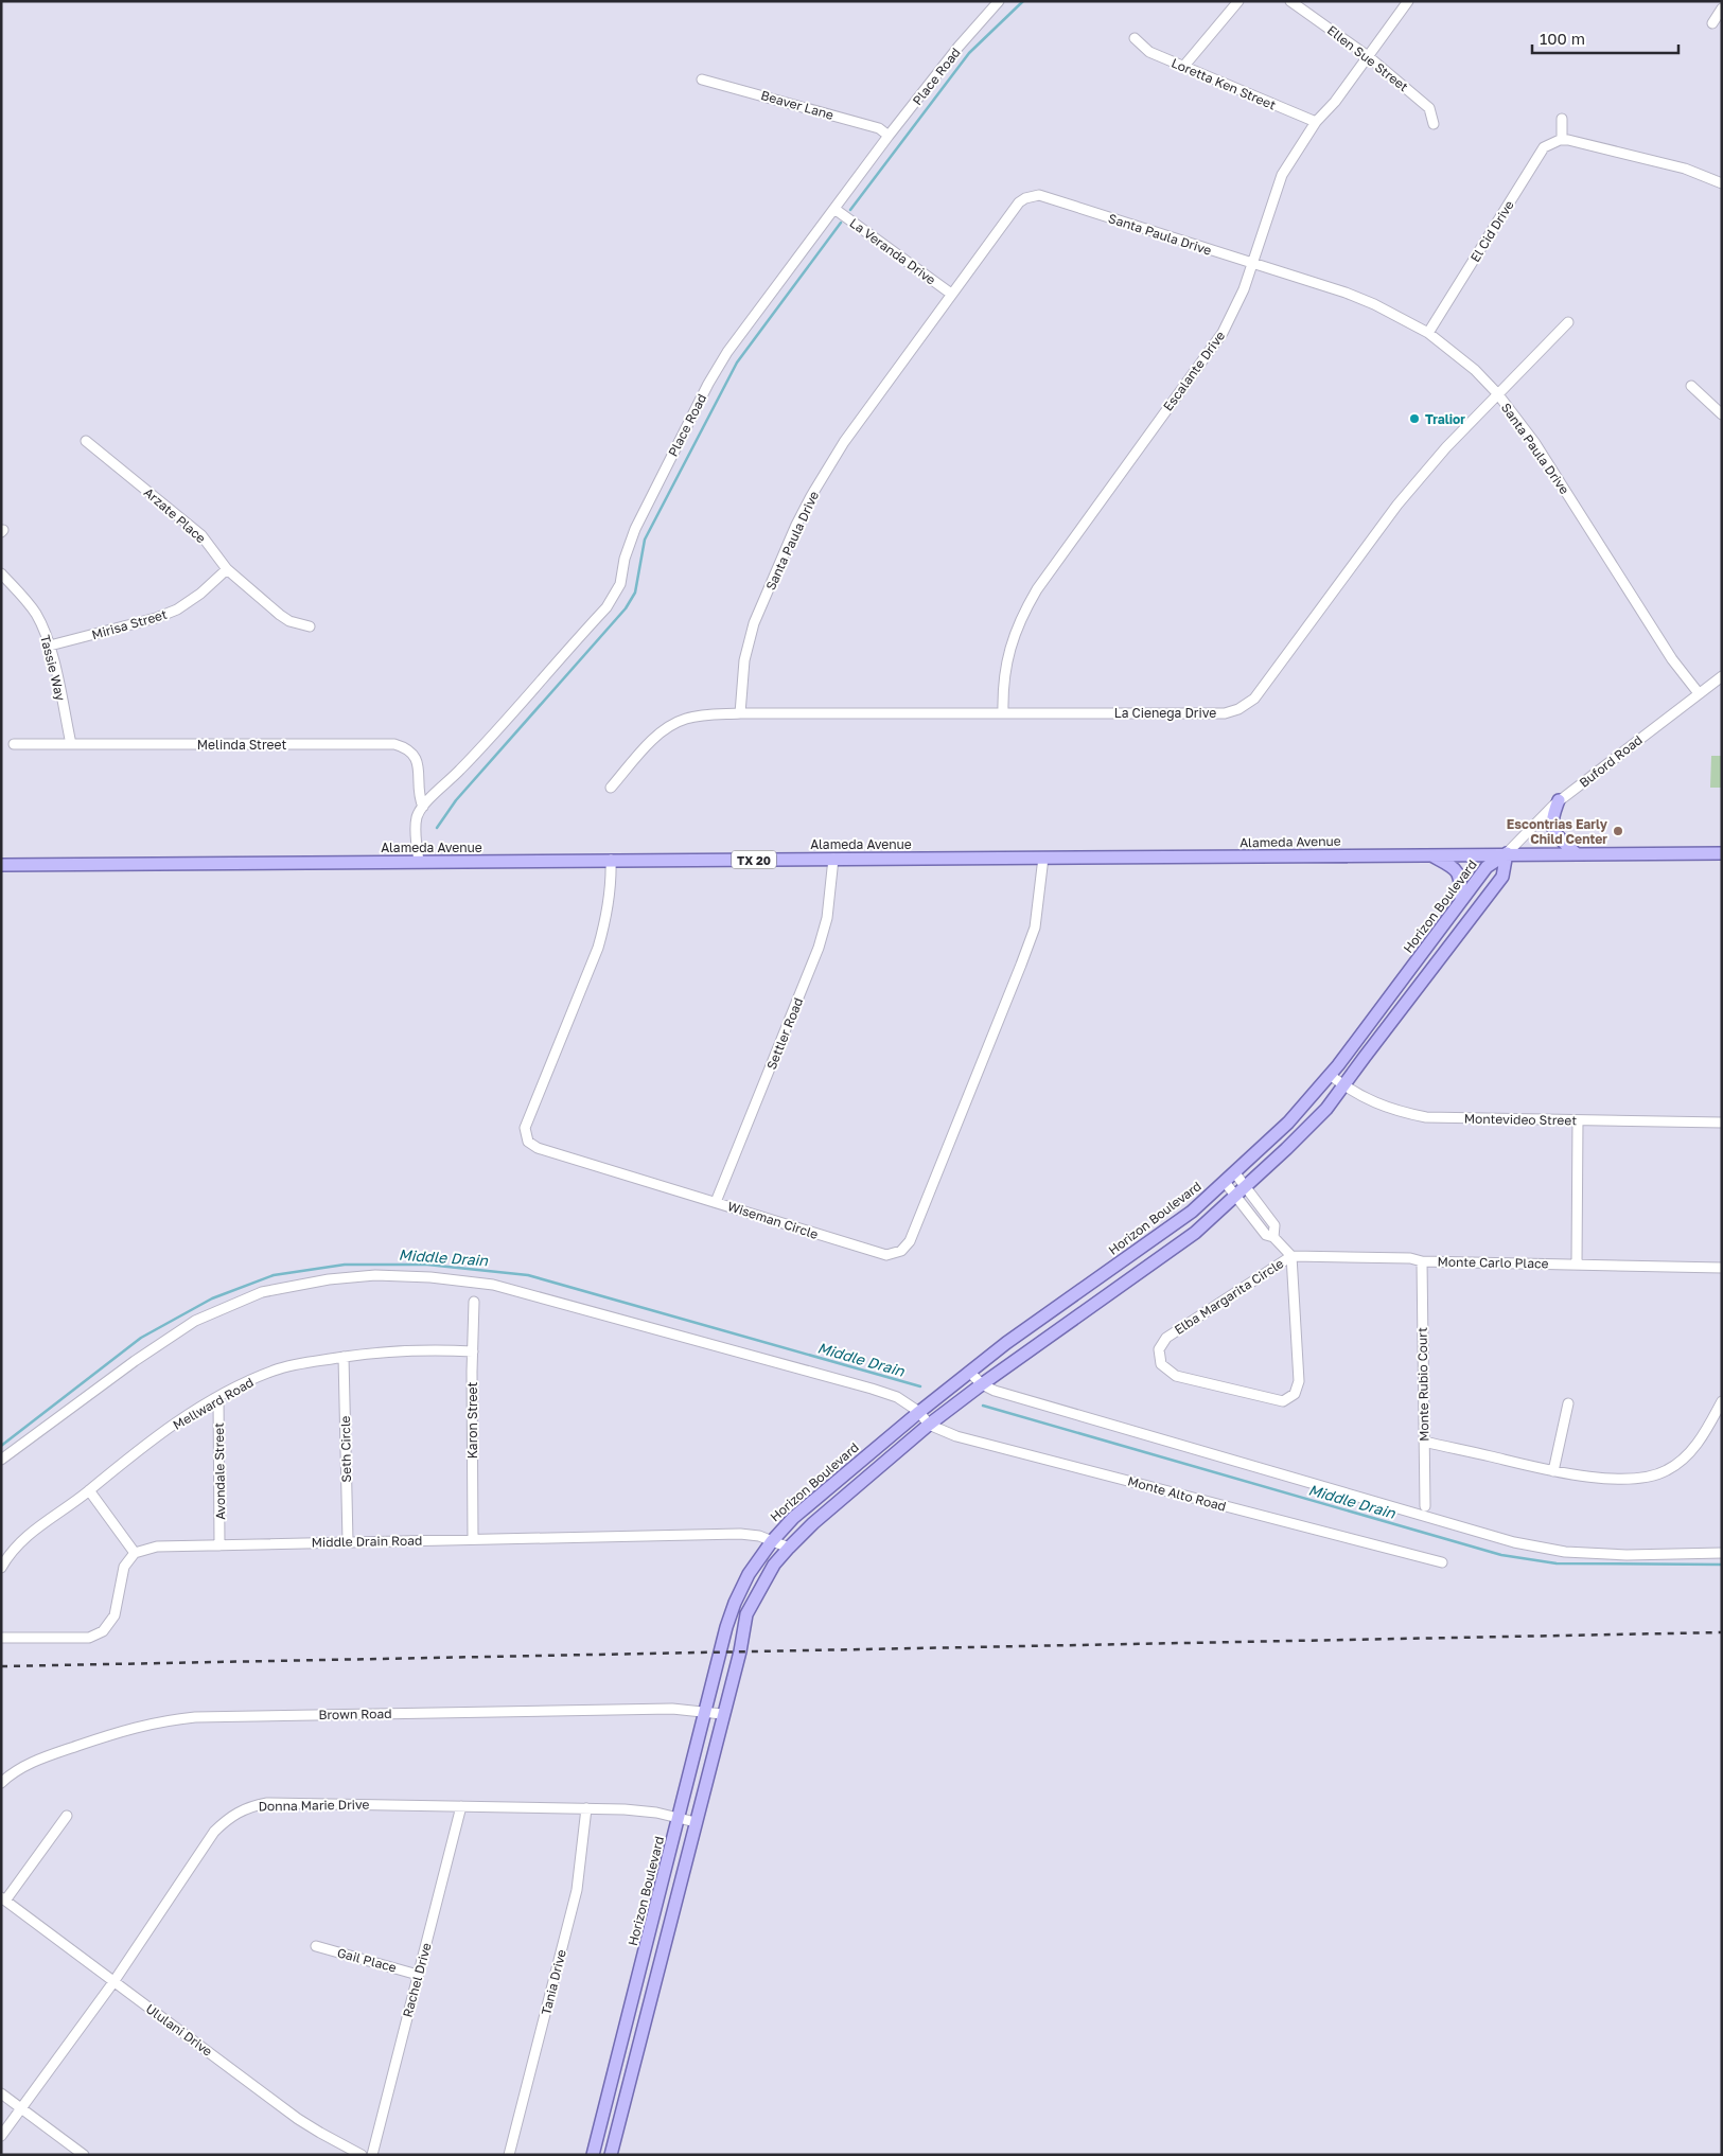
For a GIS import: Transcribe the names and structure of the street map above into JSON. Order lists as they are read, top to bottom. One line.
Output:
{"streets":{"main road":["Alameda Avenue","TX 20","Horizon Boulevard"],"street":["Ellen Sue Street","Place Road","Loretta Ken Street","Beaver Lane","El Cid Drive","Santa Paula Drive","La Veranda Drive","Escalante Drive","Arzate Place","Mirisa Street","Tassie Way","La Cienega Drive","Melinda Street","Buford Road","Settler Road","Montevideo Street","Wiseman Circle","Monte Carlo Place","Elba Margarita Circle","Monte Rubio Court","Mellward Road","Karon Street","Seth Circle","Avondale Street","Monte Alto Road","Middle Drain Road","Brown Road","Donna Marie Drive","Gail Place","Rachel Drive","Tania Drive","Ululani Drive"]},"crossings":[["Ellen Sue Street","Escalante Drive"],["Place Road","Beaver Lane"],["Place Road","La Veranda Drive"],["Place Road","Melinda Street"],["Loretta Ken Street","Escalante Drive"],["El Cid Drive","Santa Paula Drive"],["Santa Paula Drive","La Veranda Drive"],["Santa Paula Drive","Escalante Drive"],["Santa Paula Drive","La Cienega Drive"],["Santa Paula Drive","Buford Road"],["Escalante Drive","La Cienega Drive"],["Arzate Place","Mirisa Street"],["Mirisa Street","Tassie Way"],["Tassie Way","Melinda Street"],["Buford Road","Alameda Avenue"],["Buford Road","Horizon Boulevard"],["Alameda Avenue","Horizon Boulevard"],["Alameda Avenue","Settler Road"],["Alameda Avenue","Wiseman Circle"],["Horizon Boulevard","Montevideo Street"],["Horizon Boulevard","Middle Drain Road"],["Horizon Boulevard","Brown Road"],["Horizon Boulevard","Donna Marie Drive"],["Settler Road","Wiseman Circle"],["Monte Carlo Place","Elba Margarita Circle"],["Monte Carlo Place","Monte Rubio Court"],["Mellward Road","Karon Street"],["Mellward Road","Seth Circle"],["Mellward Road","Avondale Street"],["Karon Street","Middle Drain Road"],["Seth Circle","Middle Drain Road"],["Avondale Street","Middle Drain Road"],["Donna Marie Drive","Rachel Drive"],["Donna Marie Drive","Tania Drive"],["Donna Marie Drive","Ululani Drive"],["Gail Place","Rachel Drive"]],"water":["Middle Drain"],"places":["Tralior","Escontrias Early Child Center"],"scale_bar":"100 m"}
